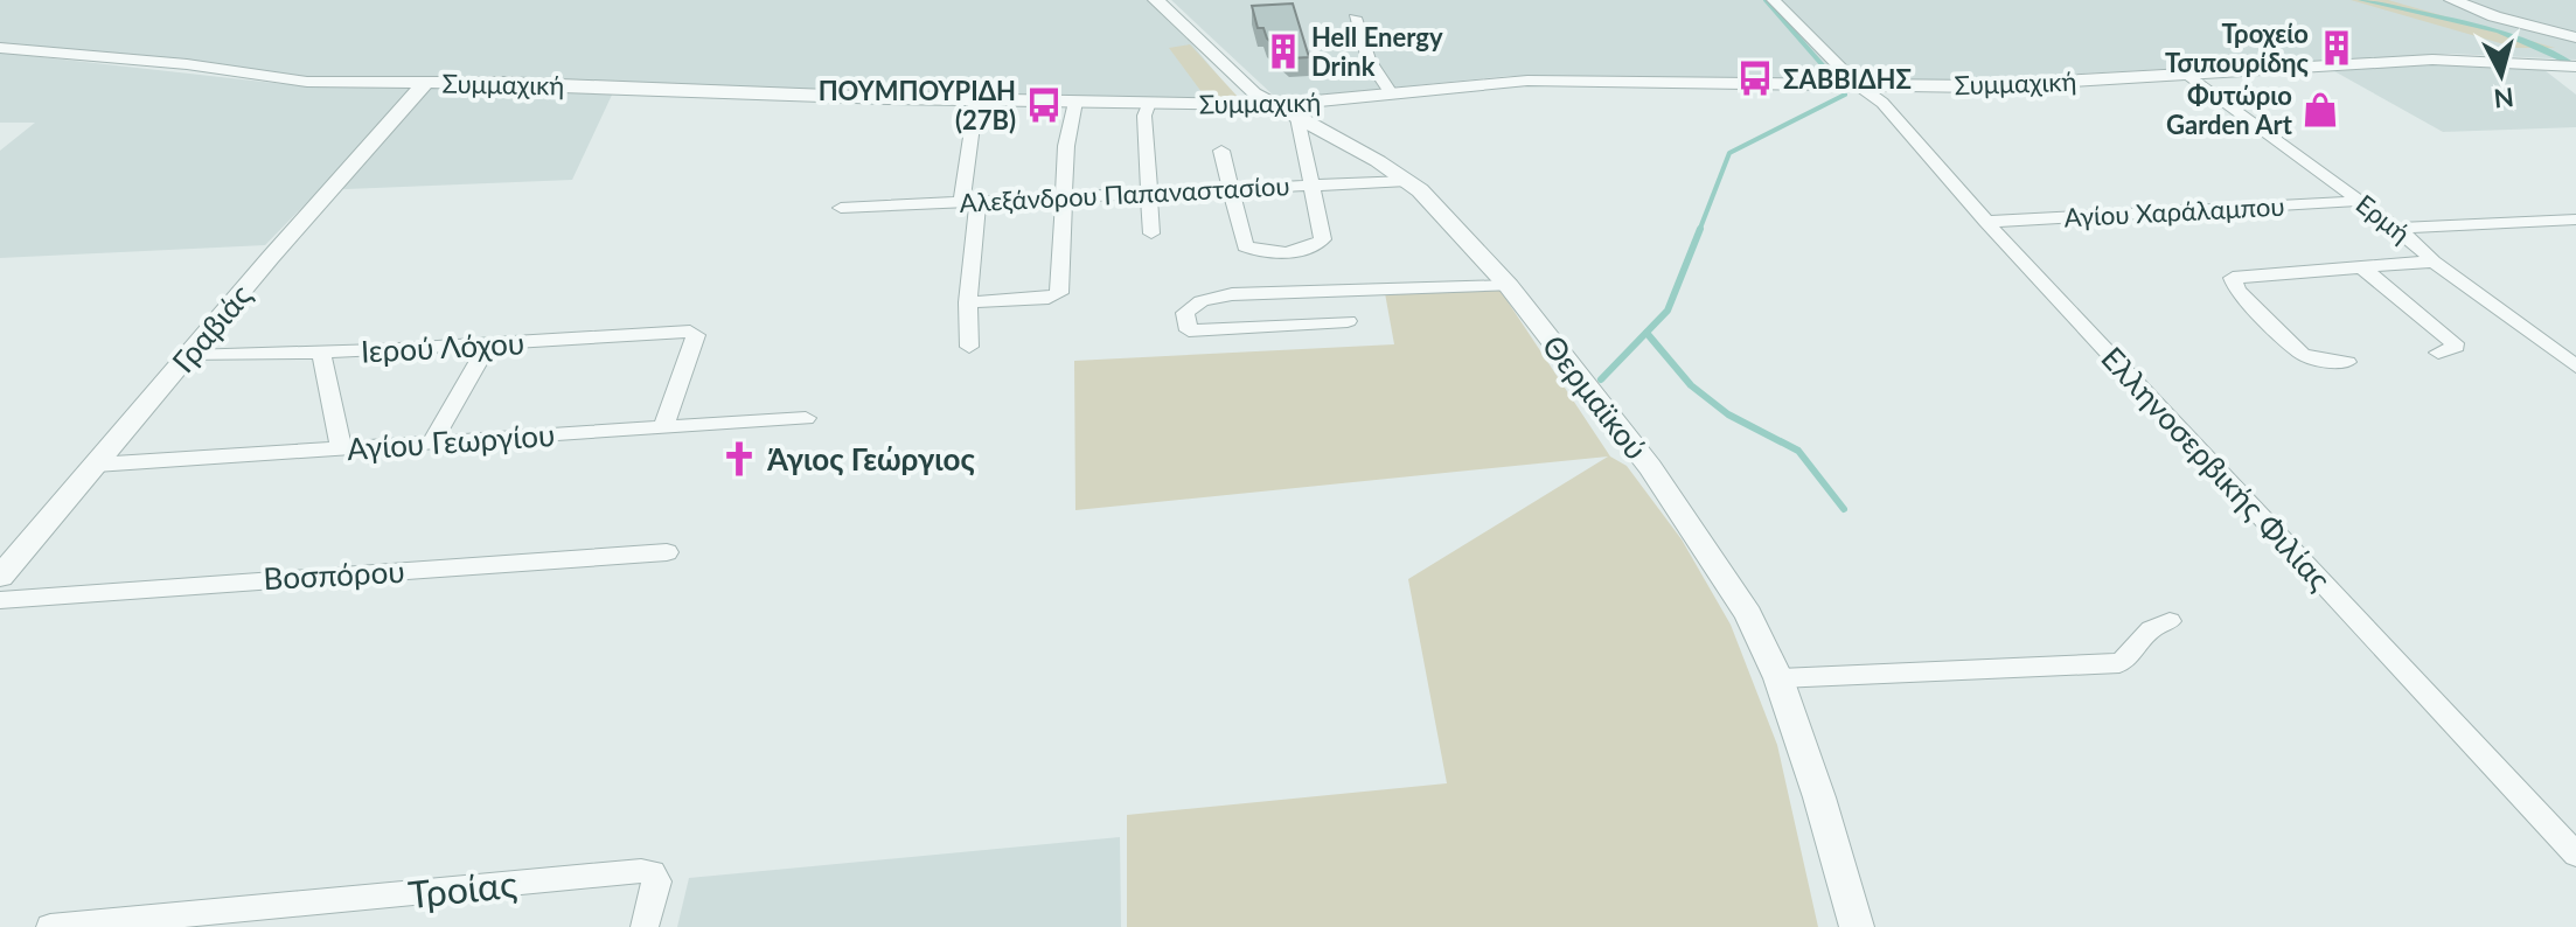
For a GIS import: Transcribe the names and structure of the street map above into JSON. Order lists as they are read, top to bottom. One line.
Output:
{"streets":{"street":["Συμμαχική","Αλεξάνδρου Παπαναστασίου","Αγίου Χαράλαμπου","Ερμή","Γραβιάς","Ιερού Λόχου","Θερμαϊκού","Αγίου Γεωργίου","Ελληνοσερβικής Φιλίας","Βοσπόρου","Τροίας"]},"crossings":[["Συμμαχική","Ερμή"],["Συμμαχική","Γραβιάς"],["Συμμαχική","Θερμαϊκού"],["Συμμαχική","Ελληνοσερβικής Φιλίας"],["Αλεξάνδρου Παπαναστασίου","Θερμαϊκού"],["Αγίου Χαράλαμπου","Ερμή"],["Αγίου Χαράλαμπου","Ελληνοσερβικής Φιλίας"],["Γραβιάς","Ιερού Λόχου"],["Γραβιάς","Αγίου Γεωργίου"],["Ιερού Λόχου","Αγίου Γεωργίου"]],"places":{"building":["Τροχείο Τσιπουρίδης","Hell Energy Drink"],"bus stop":["ΣΑΒΒΙΔΗΣ","ΠΟΥΜΠΟΥΡΙΔΗ (27Β)"],"shop":["Φυτώριο Garden Art"],"church":["Άγιος Γεώργιος"]},"north":"bottom"}
